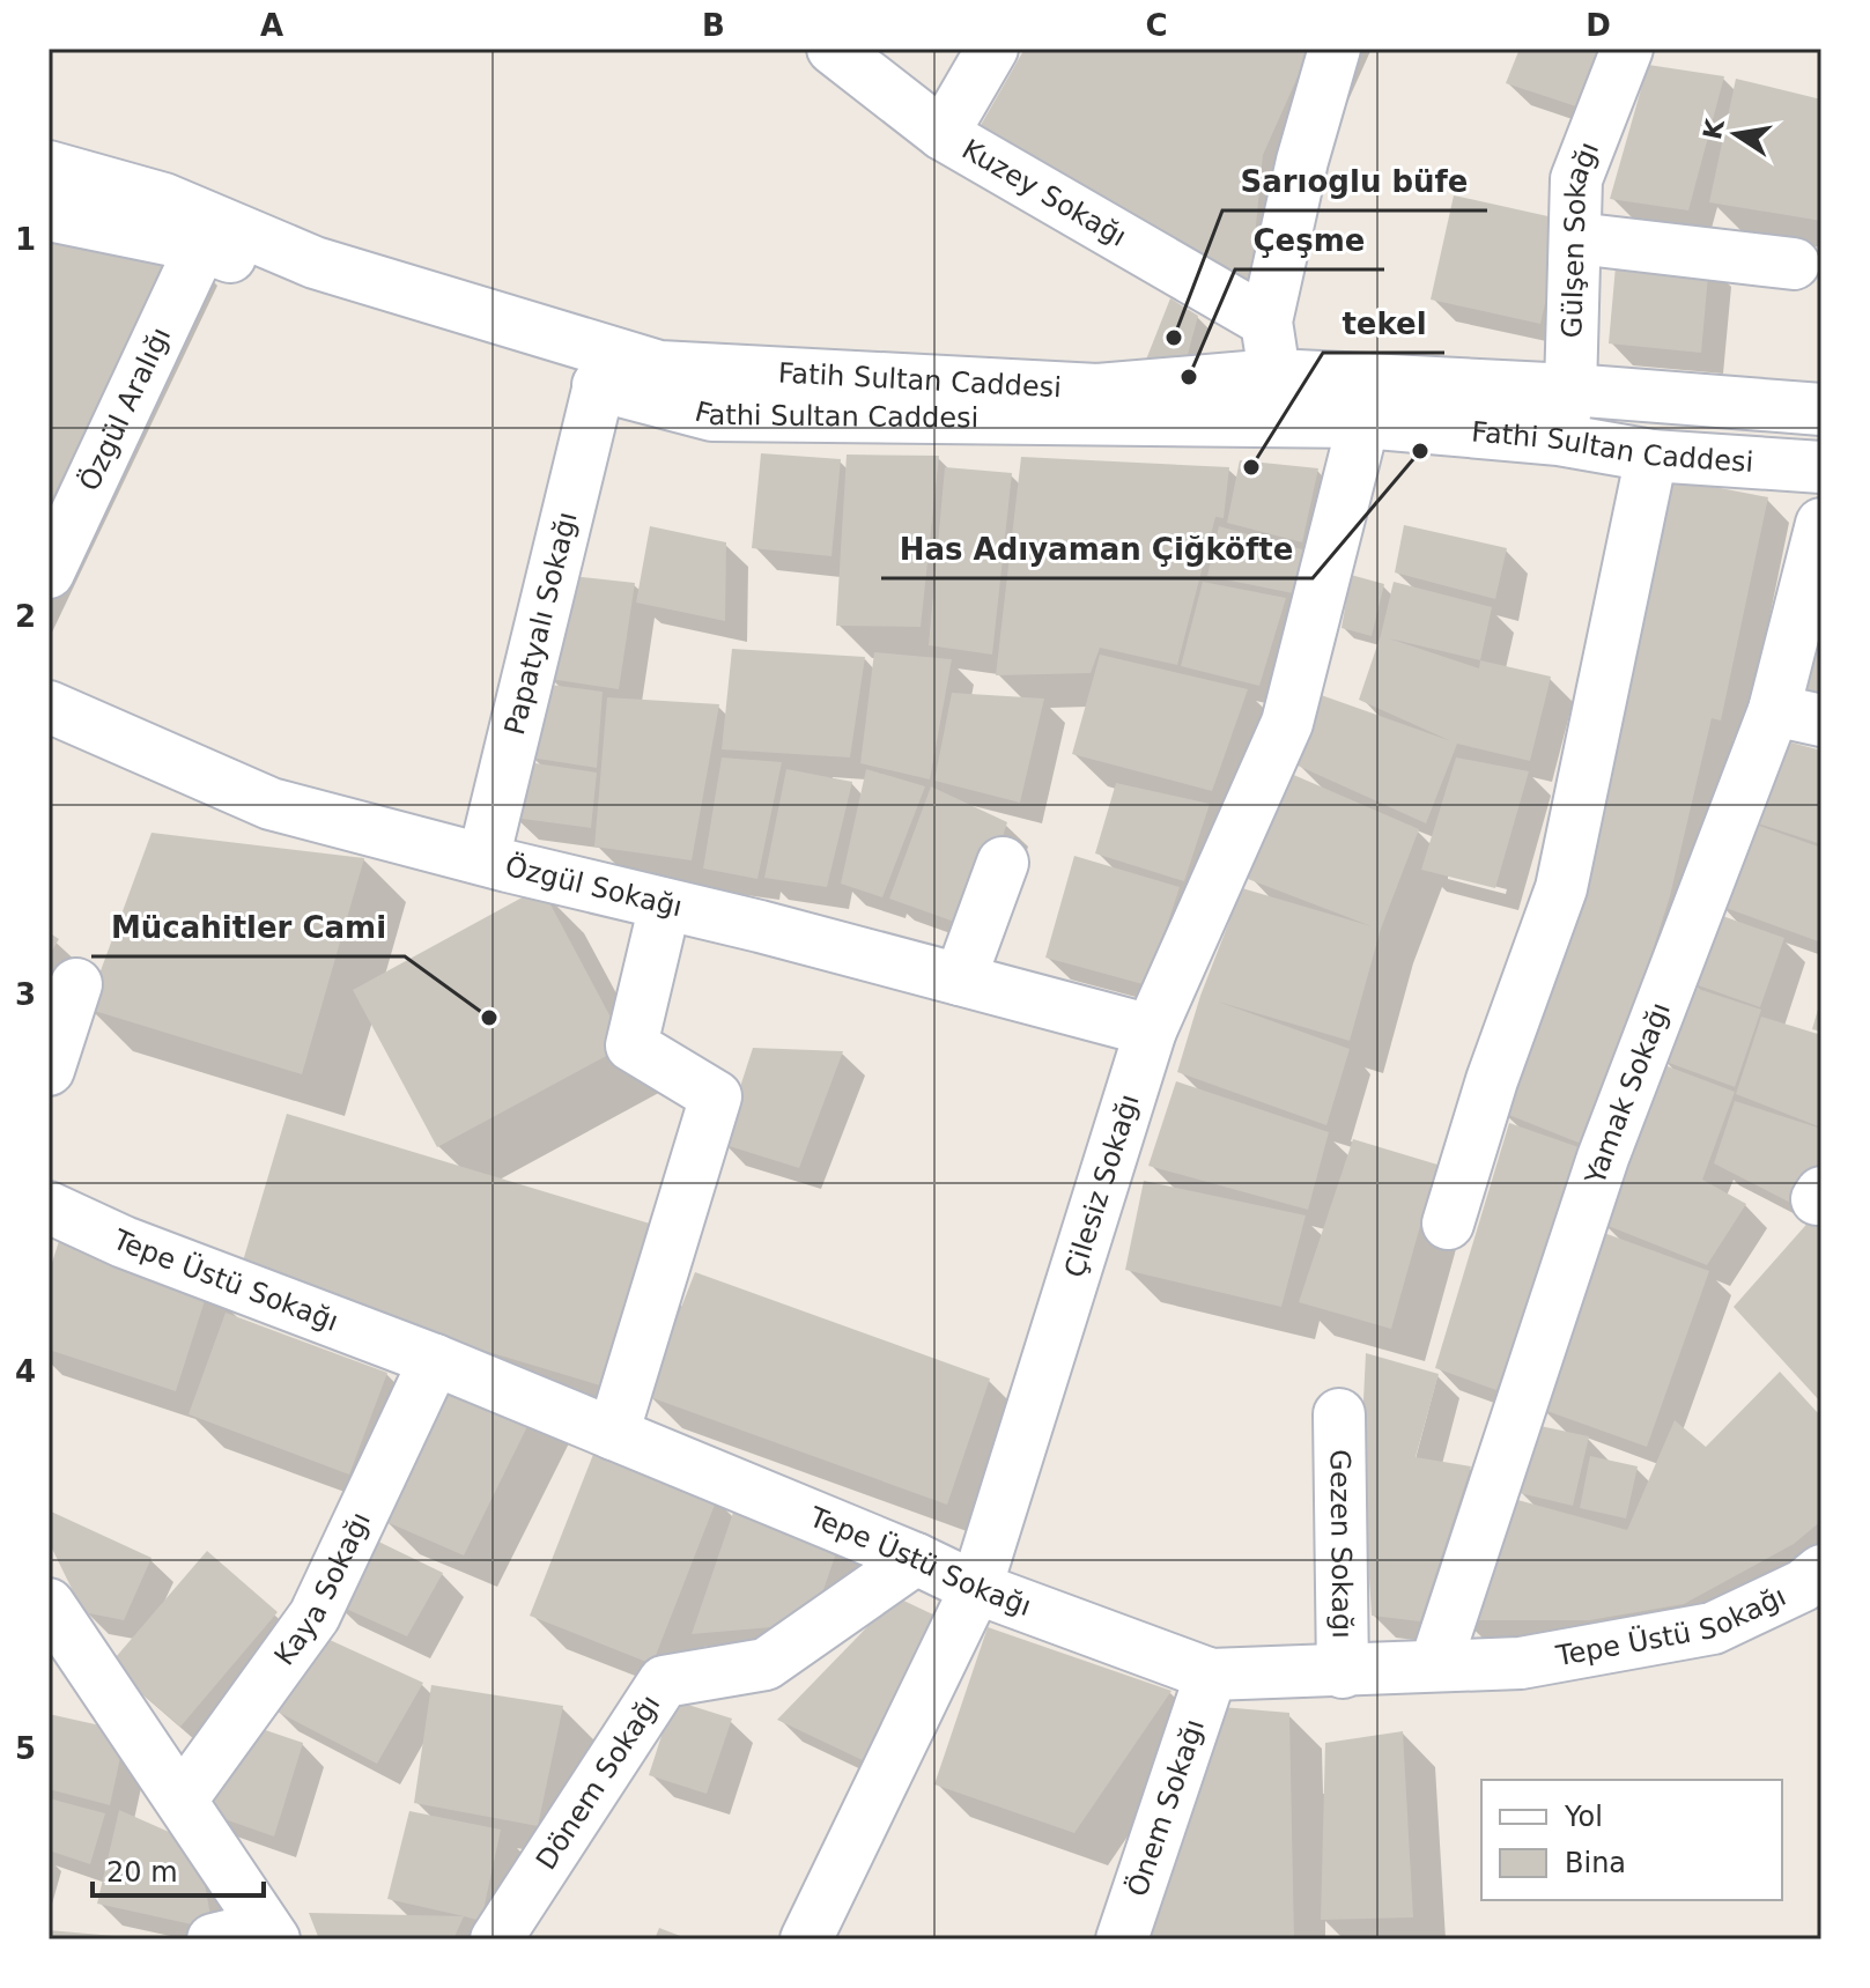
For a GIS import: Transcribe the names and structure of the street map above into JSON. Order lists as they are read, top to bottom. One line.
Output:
{"streets":{"street":["Kuzey Sokağı","Gülşen Sokağı","Fatih Sultan Caddesi","Özgül Aralığı","Fathi Sultan Caddesi","Papatyalı Sokağı","Özgül Sokağı","Yamak Sokağı","Çilesiz Sokağı","Tepe Üstü Sokağı","Gezen Sokağı","Kaya Sokağı","Dönem Sokağı","Önem Sokağı"]},"crossings":[["Gülşen Sokağı","Fatih Sultan Caddesi"],["Gülşen Sokağı","Fathi Sultan Caddesi"],["Fatih Sultan Caddesi","Fathi Sultan Caddesi"],["Özgül Aralığı","Fathi Sultan Caddesi"],["Fathi Sultan Caddesi","Papatyalı Sokağı"],["Fathi Sultan Caddesi","Çilesiz Sokağı"],["Papatyalı Sokağı","Özgül Sokağı"],["Özgül Sokağı","Çilesiz Sokağı"],["Yamak Sokağı","Tepe Üstü Sokağı"],["Çilesiz Sokağı","Tepe Üstü Sokağı"],["Tepe Üstü Sokağı","Gezen Sokağı"],["Tepe Üstü Sokağı","Kaya Sokağı"],["Tepe Üstü Sokağı","Dönem Sokağı"],["Tepe Üstü Sokağı","Önem Sokağı"]],"places":["Sarıoglu büfe","Çeşme","Has Adıyaman Çiğköfte","tekel","Mücahitler Cami"],"legend":["Yol","Bina"],"scale_bar":"20 m","north":"left","grid":{"columns":["A","B","C","D"],"rows":["1","2","3","4","5"]}}
